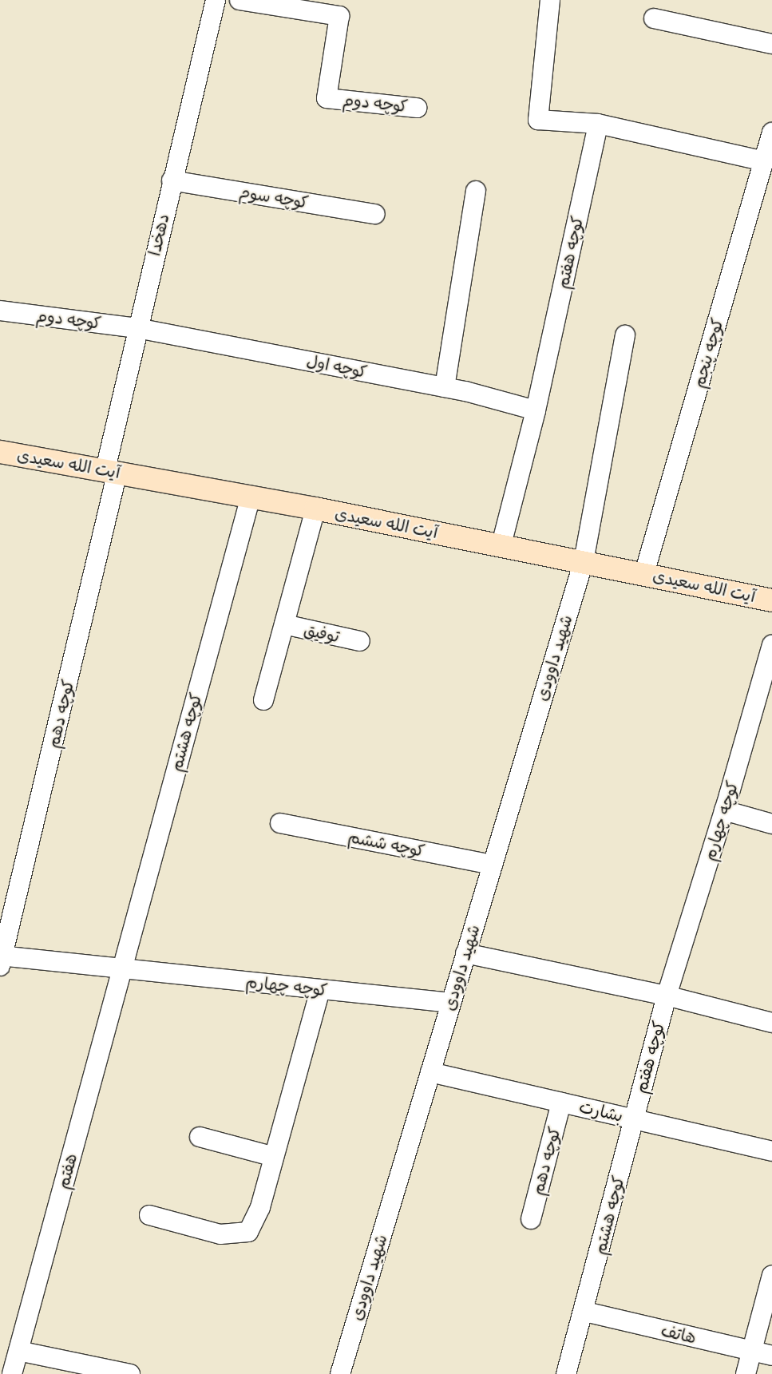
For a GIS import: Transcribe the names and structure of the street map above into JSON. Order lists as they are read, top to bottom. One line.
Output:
{"streets":{"street":["کوچه دوم","کوچه سوم","دهخدا","کوچه هفتم","کوچه پنجم","کوچه اول","آیت الله سعیدی","توفیق","شهید داوودی","کوچه دهم","کوچه هشتم","کوچه چهارم","کوچه ششم","بشارت","هفتم","هاتف"]},"crossings":[["کوچه دوم","دهخدا"],["کوچه دوم","کوچه اول"],["کوچه سوم","دهخدا"],["دهخدا","کوچه اول"],["دهخدا","آیت الله سعیدی"],["دهخدا","کوچه دهم"],["کوچه هفتم","کوچه اول"],["کوچه هفتم","آیت الله سعیدی"],["کوچه هفتم","کوچه هشتم"],["کوچه هفتم","کوچه چهارم"],["کوچه هفتم","بشارت"],["کوچه پنجم","آیت الله سعیدی"],["آیت الله سعیدی","شهید داوودی"],["آیت الله سعیدی","کوچه دهم"],["آیت الله سعیدی","کوچه هشتم"],["شهید داوودی","کوچه چهارم"],["شهید داوودی","کوچه ششم"],["شهید داوودی","بشارت"],["کوچه دهم","کوچه چهارم"],["کوچه دهم","بشارت"],["کوچه هشتم","کوچه چهارم"],["کوچه هشتم","بشارت"],["کوچه هشتم","هفتم"],["کوچه هشتم","هاتف"],["کوچه چهارم","هفتم"]]}
